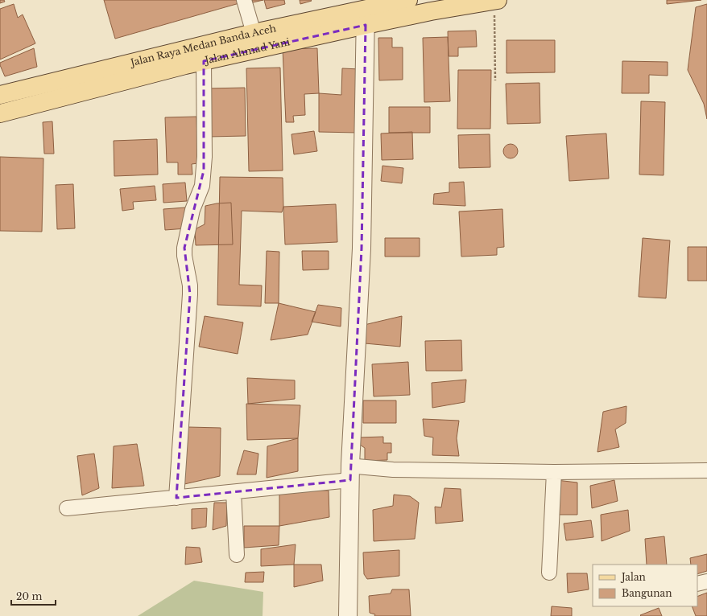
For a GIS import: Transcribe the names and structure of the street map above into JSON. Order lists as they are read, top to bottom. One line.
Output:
{"streets":{"main road":["Jalan Raya Medan Banda Aceh","Jalan Ahmad Yani"]},"crossings":[["Jalan Raya Medan Banda Aceh","Jalan Ahmad Yani"]],"legend":["Jalan","Bangunan"],"scale_bar":"20 m"}
